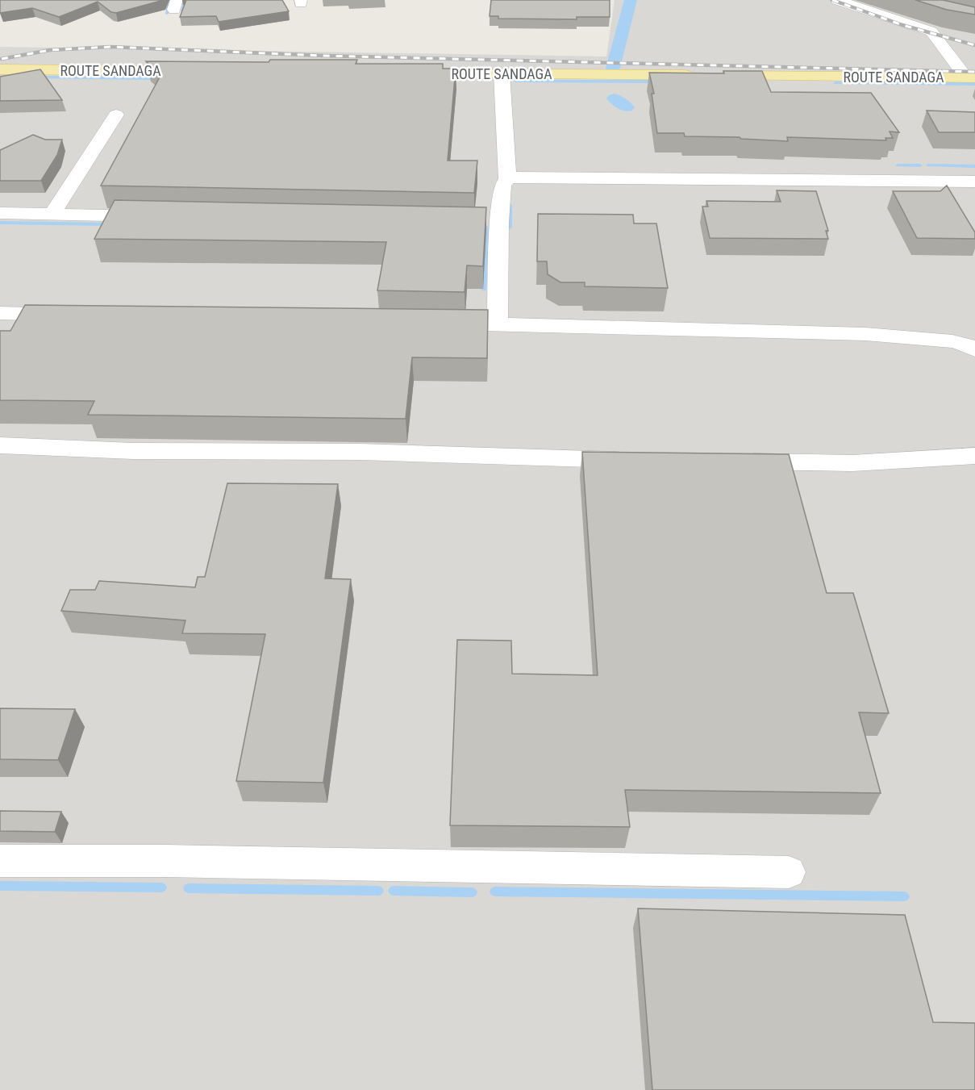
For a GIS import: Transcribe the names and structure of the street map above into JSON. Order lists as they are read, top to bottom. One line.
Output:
{"streets":{"main road":["ROUTE SANDAGA"]}}
